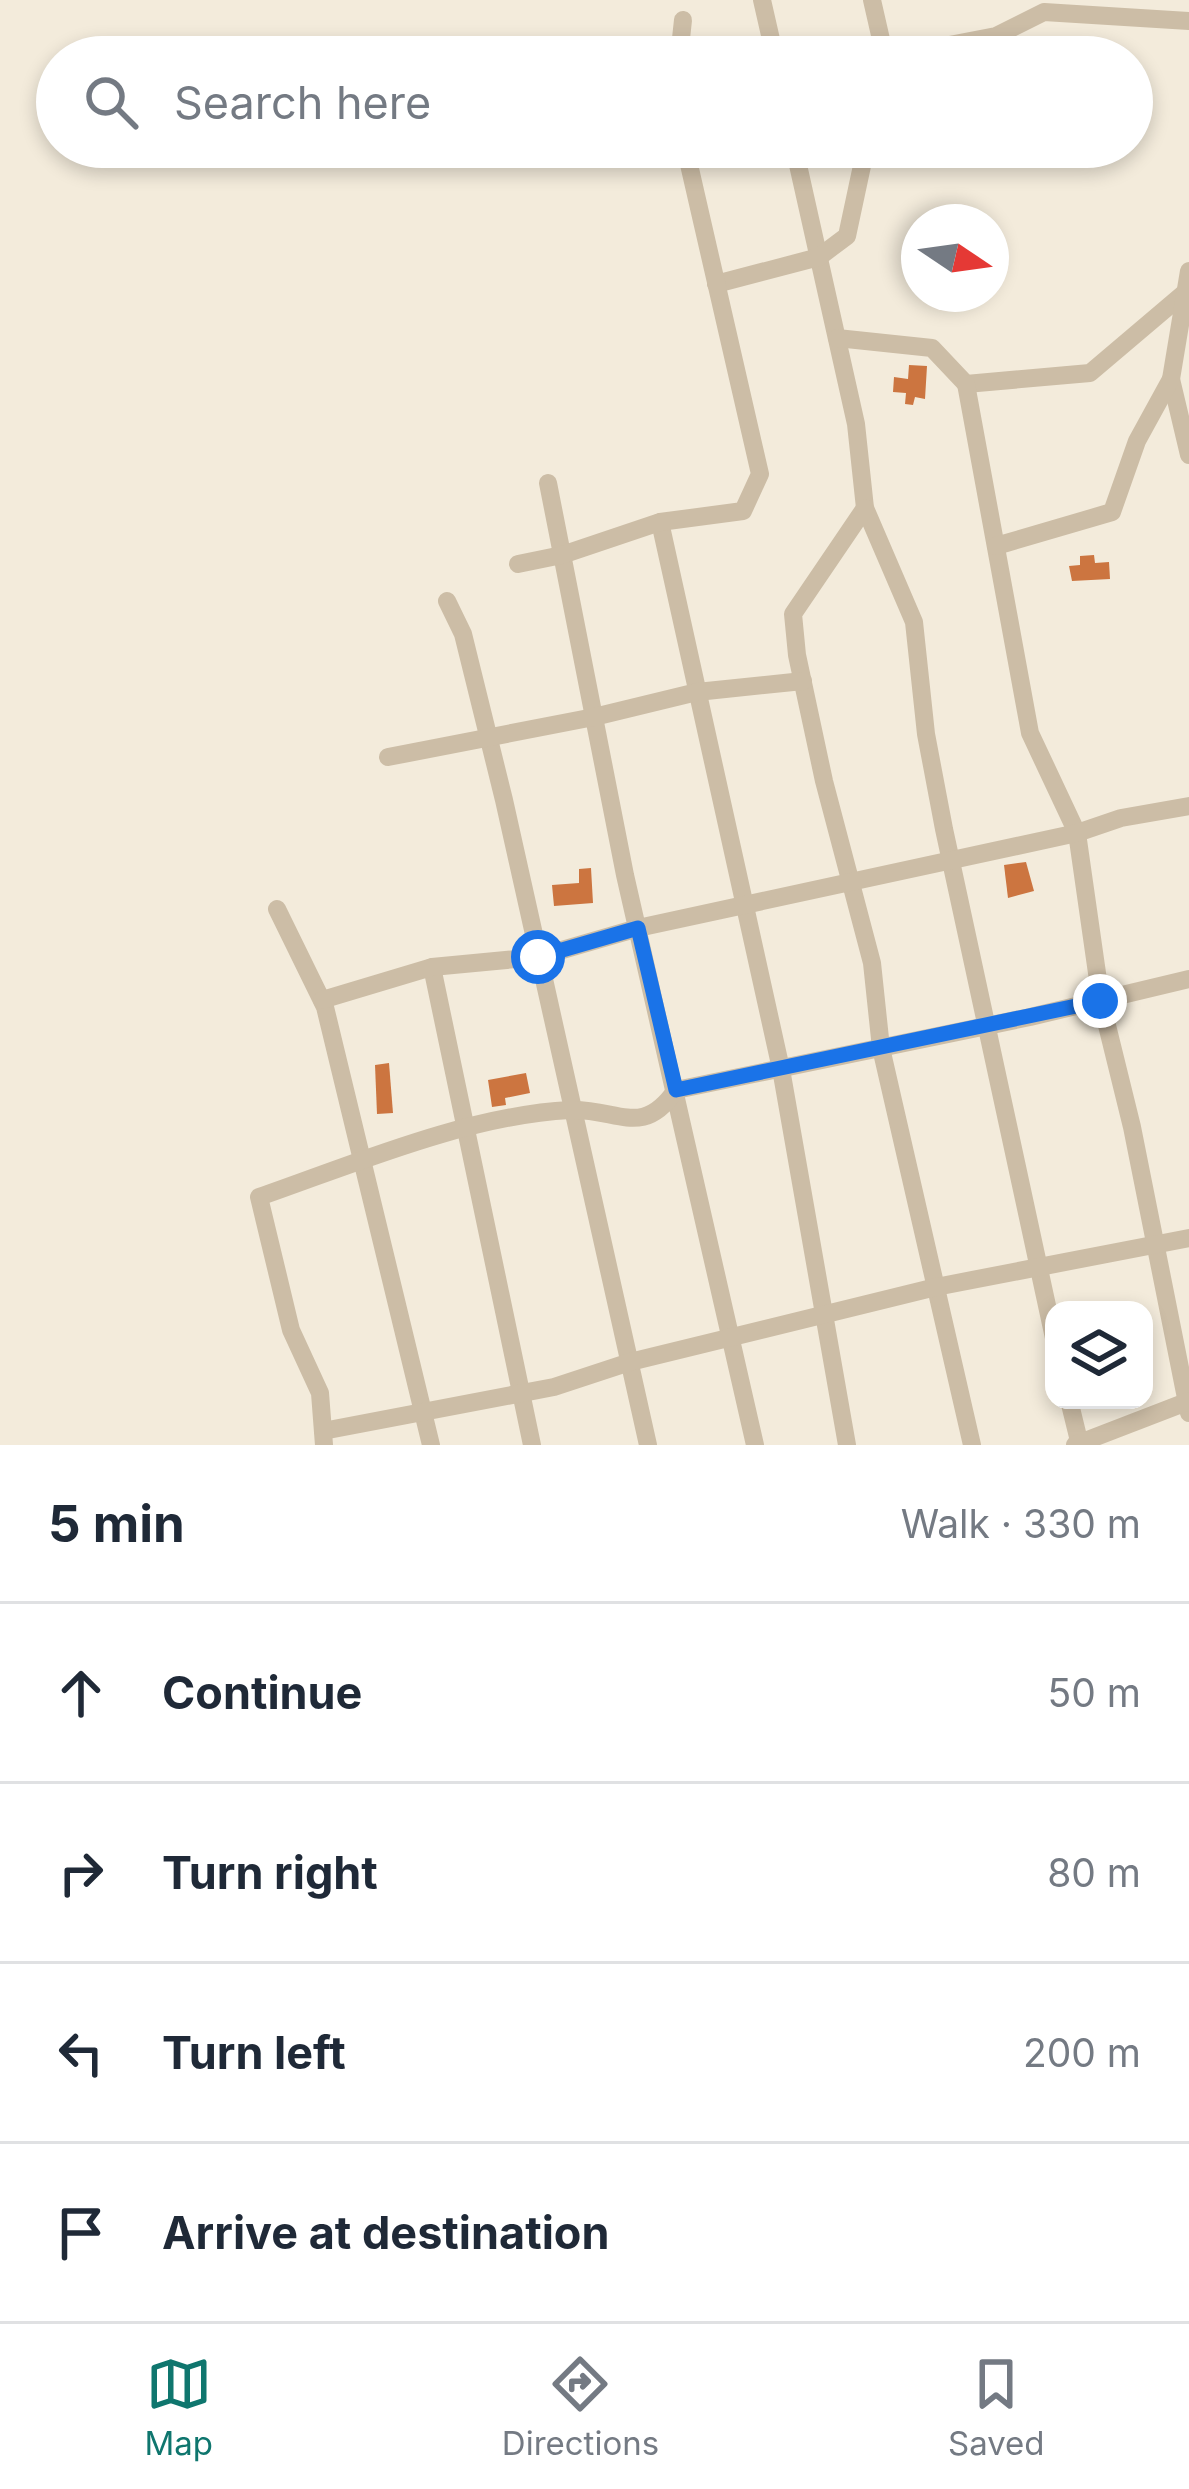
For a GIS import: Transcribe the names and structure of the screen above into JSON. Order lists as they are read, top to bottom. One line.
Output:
{"north":"right","page":{"search":"Search here","heading":["5 min","Walk · 330 m"],"list":[["Continue","50 m"],["Turn right","80 m"],["Turn left","200 m"],"Arrive at destination"],"nav":["Map","Directions","Saved"]}}
